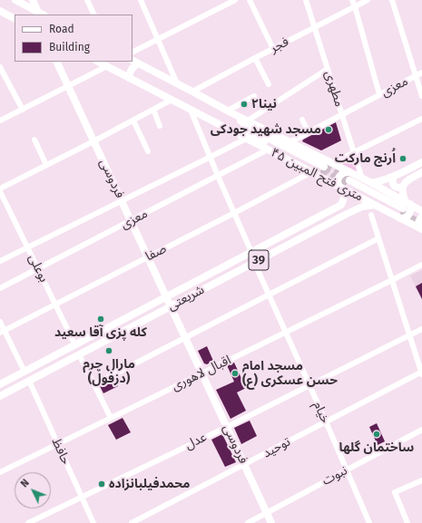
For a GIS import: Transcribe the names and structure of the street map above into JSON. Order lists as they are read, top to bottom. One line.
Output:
{"streets":{"main road":["۴۵ متری فتح المبین","فردوسی","39","شریعتی"],"street":["فجر","معزی","مطهری","صفا","بوعلی","اقبال لاهوری","خیام","عدل","توحید","حافظ","نبوت"]},"crossings":[["فجر","مطهری"],["فجر","۴۵ متری فتح المبین"],["معزی","مطهری"],["معزی","۴۵ متری فتح المبین"],["معزی","فردوسی"],["معزی","بوعلی"],["مطهری","۴۵ متری فتح المبین"],["مطهری","صفا"],["۴۵ متری فتح المبین","صفا"],["۴۵ متری فتح المبین","شریعتی"],["فردوسی","صفا"],["فردوسی","شریعتی"],["فردوسی","اقبال لاهوری"],["فردوسی","عدل"],["فردوسی","توحید"],["فردوسی","نبوت"],["صفا","بوعلی"],["بوعلی","شریعتی"],["شریعتی","خیام"],["شریعتی","حافظ"],["اقبال لاهوری","خیام"],["اقبال لاهوری","حافظ"],["خیام","عدل"],["خیام","توحید"],["خیام","نبوت"],["عدل","حافظ"]],"places":["نینا۲","مسجد شهید جودکی","اُرنج مارکت","کله پزی آقا سعید","مارال چرم (دزفول)","مسجد امام حسن عسکری (ع)","ساختمان گلها","محمدفيلبانزاده"],"legend":["Road","Building"],"north":"top left"}
